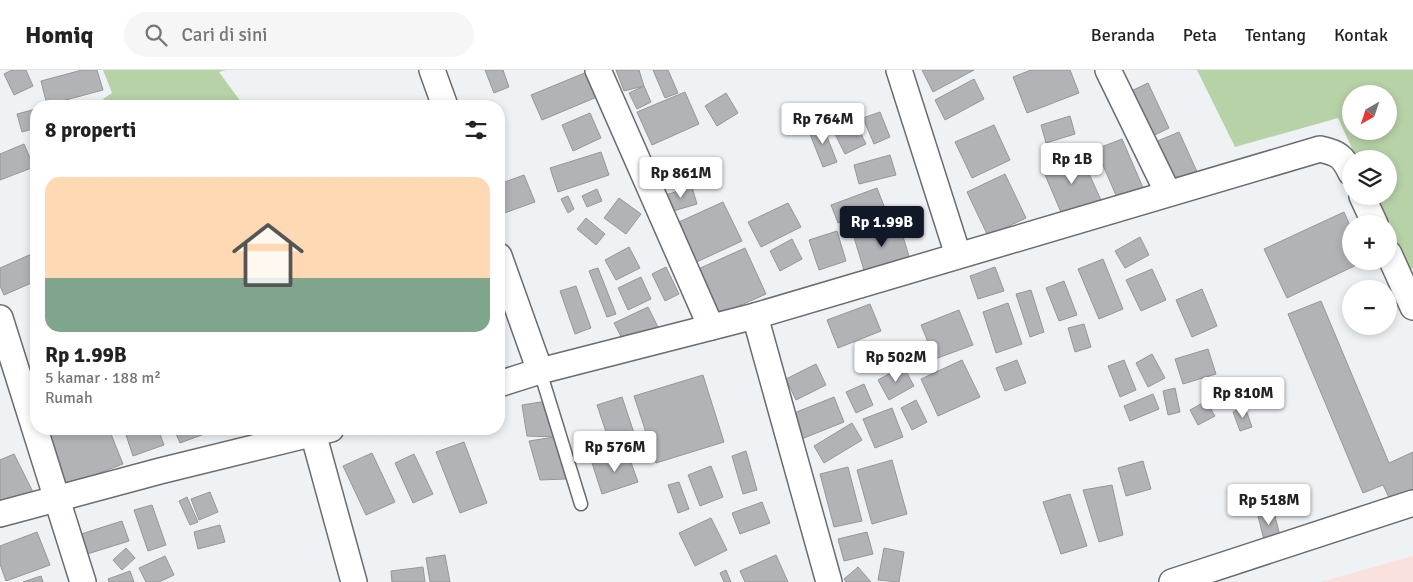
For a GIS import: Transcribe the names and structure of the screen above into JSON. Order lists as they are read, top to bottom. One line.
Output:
{"north":"bottom left","page":{"header":"Homiq","search":"Cari di sini","nav":["Beranda","Peta","Tentang","Kontak"],"map_buttons":["+","−"],"heading":"8 properti","price":["Rp 764M","Rp 1B","Rp 861M","Rp 1.99B","Rp 502M","Rp 810M","Rp 576M","Rp 518M"],"list":[{"name":"Rp 1.99B","note":"5 kamar · 188 m² · Rumah"}]}}
